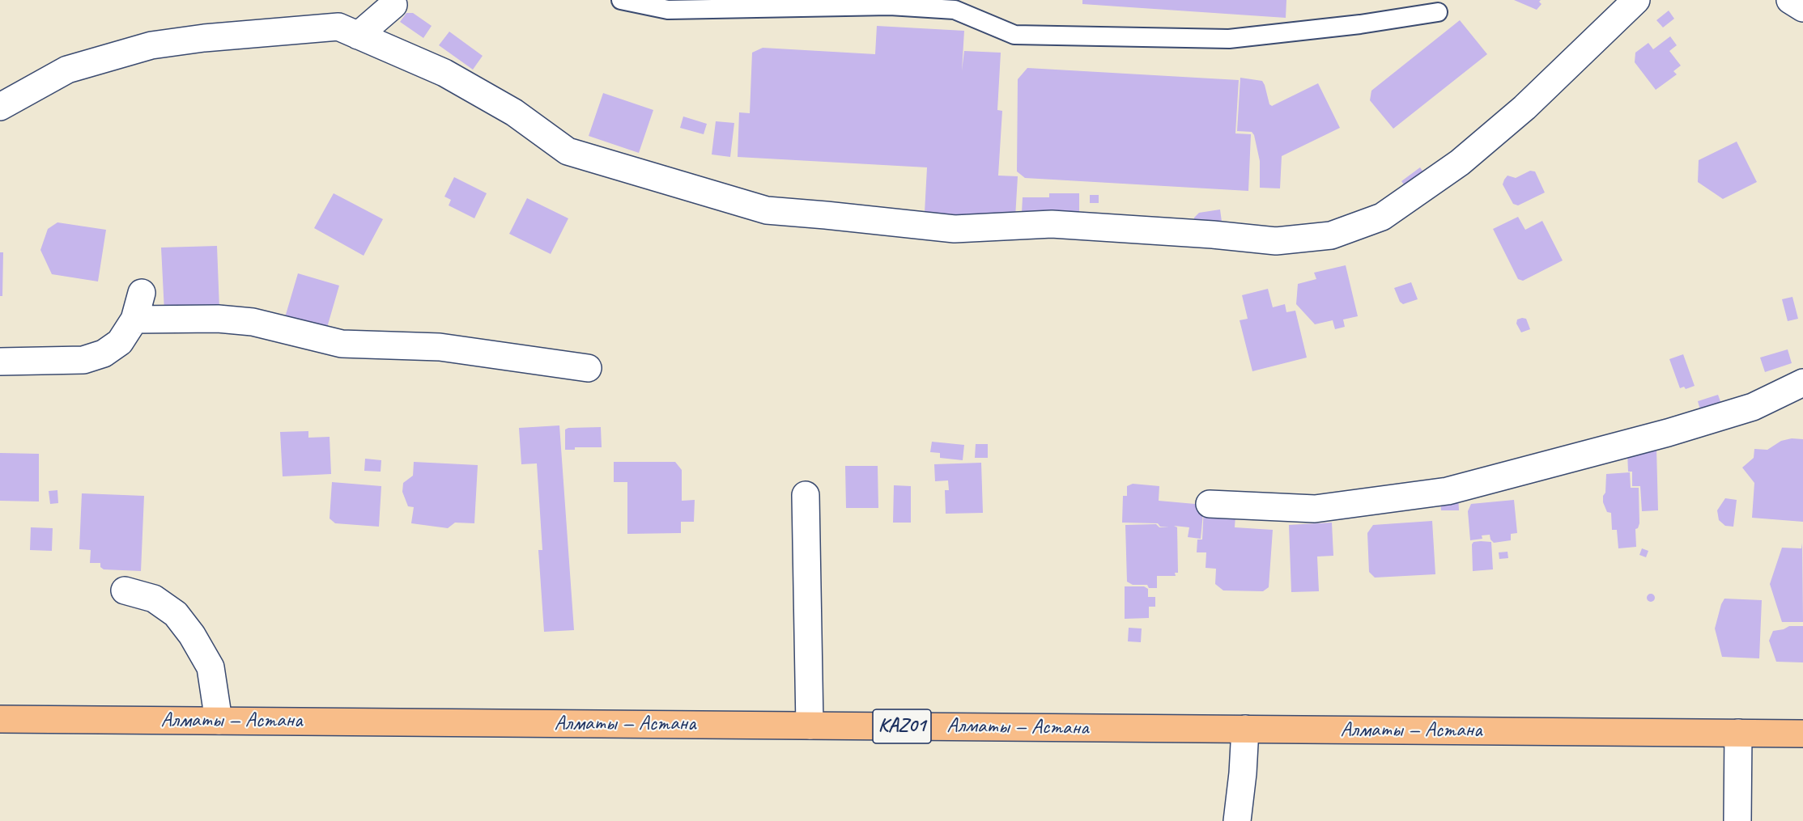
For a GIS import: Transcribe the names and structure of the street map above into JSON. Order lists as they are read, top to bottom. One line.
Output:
{"streets":{"highway":["Алматы — Астана","KАZ01"]}}
